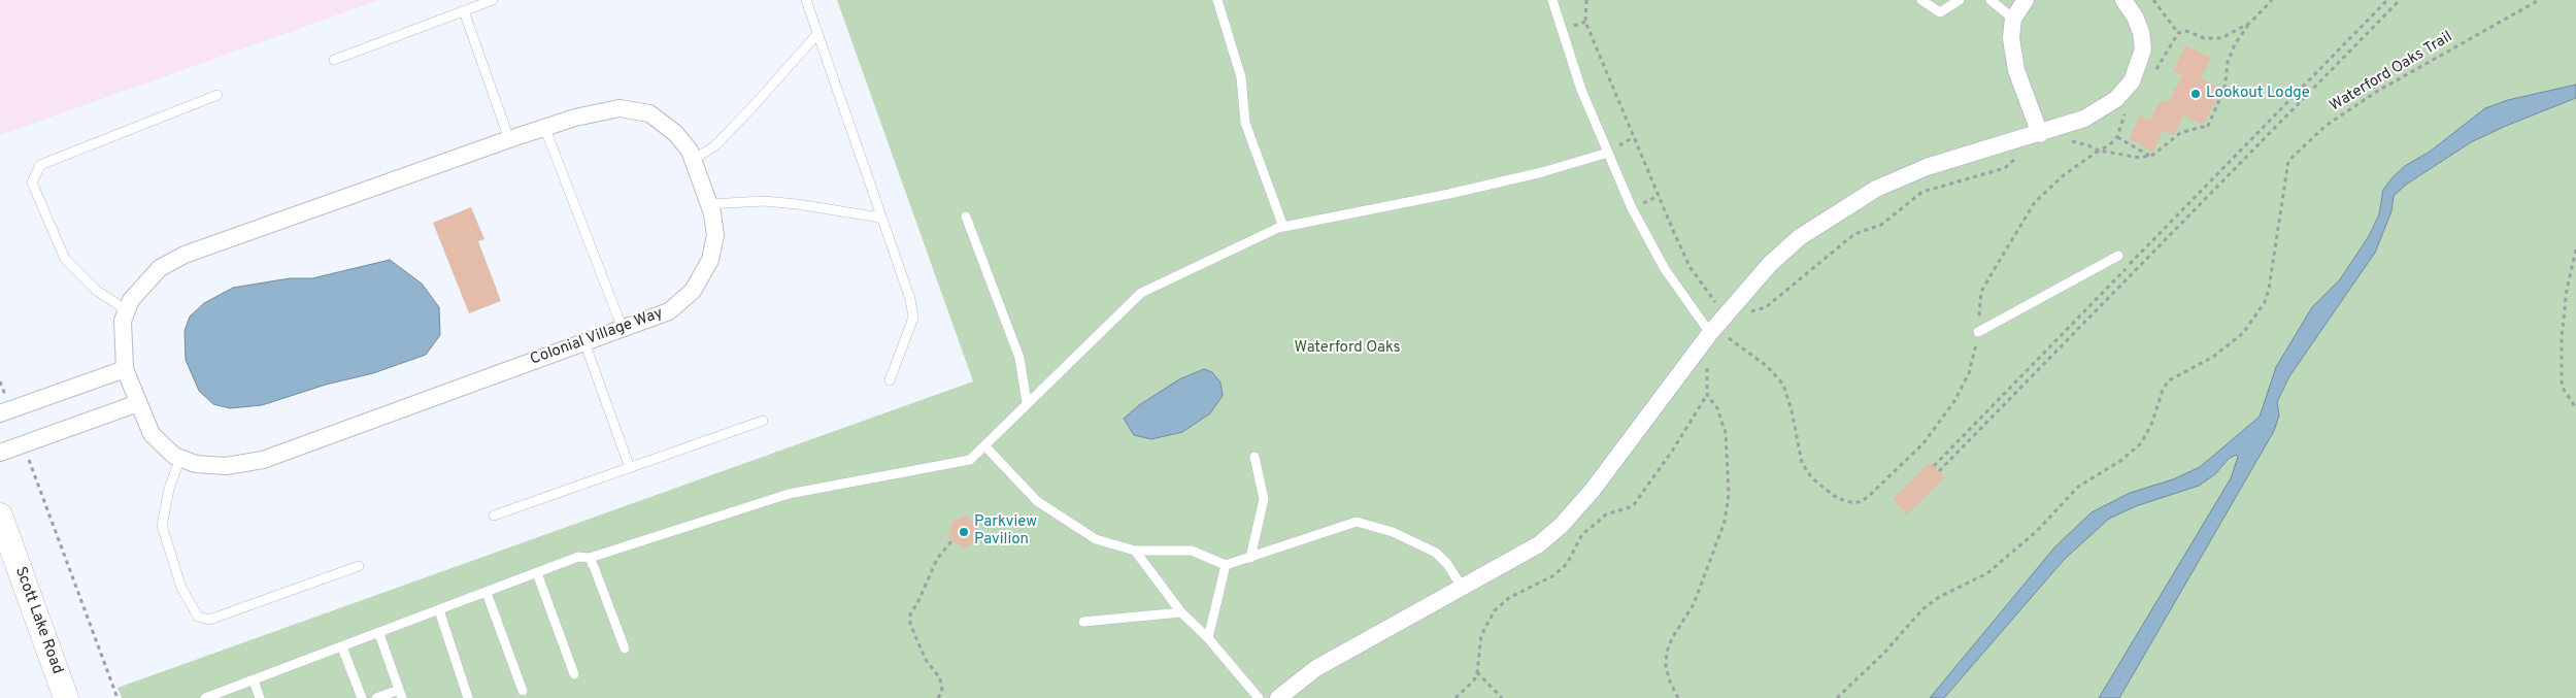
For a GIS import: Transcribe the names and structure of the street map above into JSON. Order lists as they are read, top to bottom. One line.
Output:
{"streets":{"street":["Colonial Village Way","Scott Lake Road"],"path":["Waterford Oaks Trail"]},"parks":["Waterford Oaks"],"places":["Lookout Lodge","Parkview Pavilion"]}
